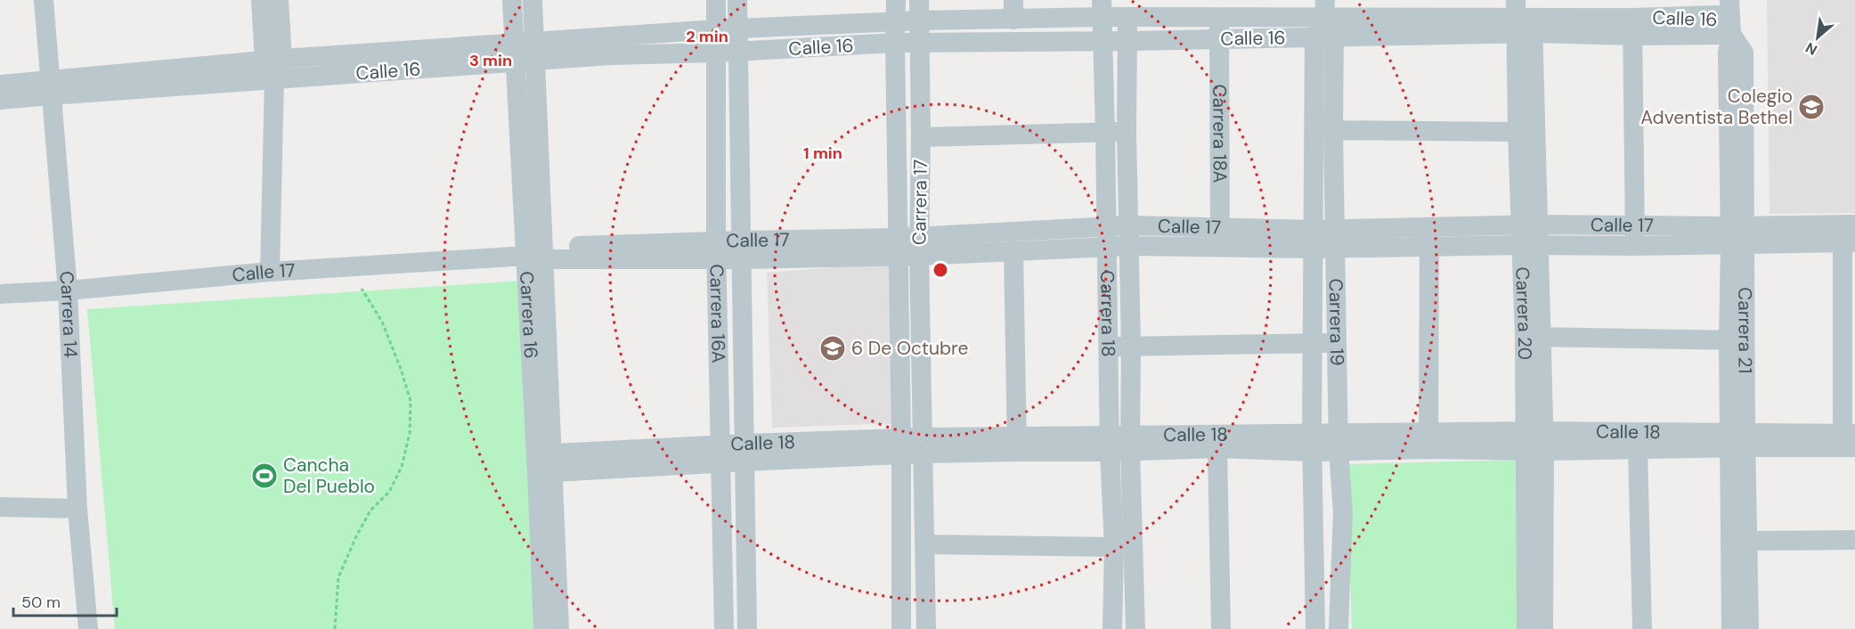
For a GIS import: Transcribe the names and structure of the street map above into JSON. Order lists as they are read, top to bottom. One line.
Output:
{"streets":{"street":["Calle 16","Carrera 18A","Carrera 17","Calle 17","Carrera 14","Carrera 16","Carrera 16A","Carrera 18","Carrera 20","Carrera 19","Carrera 21","Calle 18"]},"crossings":[["Calle 16","Carrera 18A"],["Calle 16","Carrera 17"],["Calle 16","Carrera 14"],["Calle 16","Carrera 16"],["Calle 16","Carrera 16A"],["Calle 16","Carrera 18"],["Calle 16","Carrera 20"],["Calle 16","Carrera 19"],["Calle 16","Carrera 21"],["Carrera 18A","Calle 17"],["Carrera 17","Calle 17"],["Carrera 17","Calle 18"],["Calle 17","Carrera 14"],["Calle 17","Carrera 16"],["Calle 17","Carrera 16A"],["Calle 17","Carrera 18"],["Calle 17","Carrera 20"],["Calle 17","Carrera 19"],["Calle 17","Carrera 21"],["Carrera 16","Calle 18"],["Carrera 16A","Calle 18"],["Carrera 18","Calle 18"],["Carrera 20","Calle 18"],["Carrera 19","Calle 18"],["Carrera 21","Calle 18"]],"places":{"school or university":["Colegio Adventista Bethel","6 De Octubre"],"sports":["Cancha Del Pueblo"]},"scale_bar":"50 m","north":"bottom left","rings":["2 min","3 min","1 min"]}
